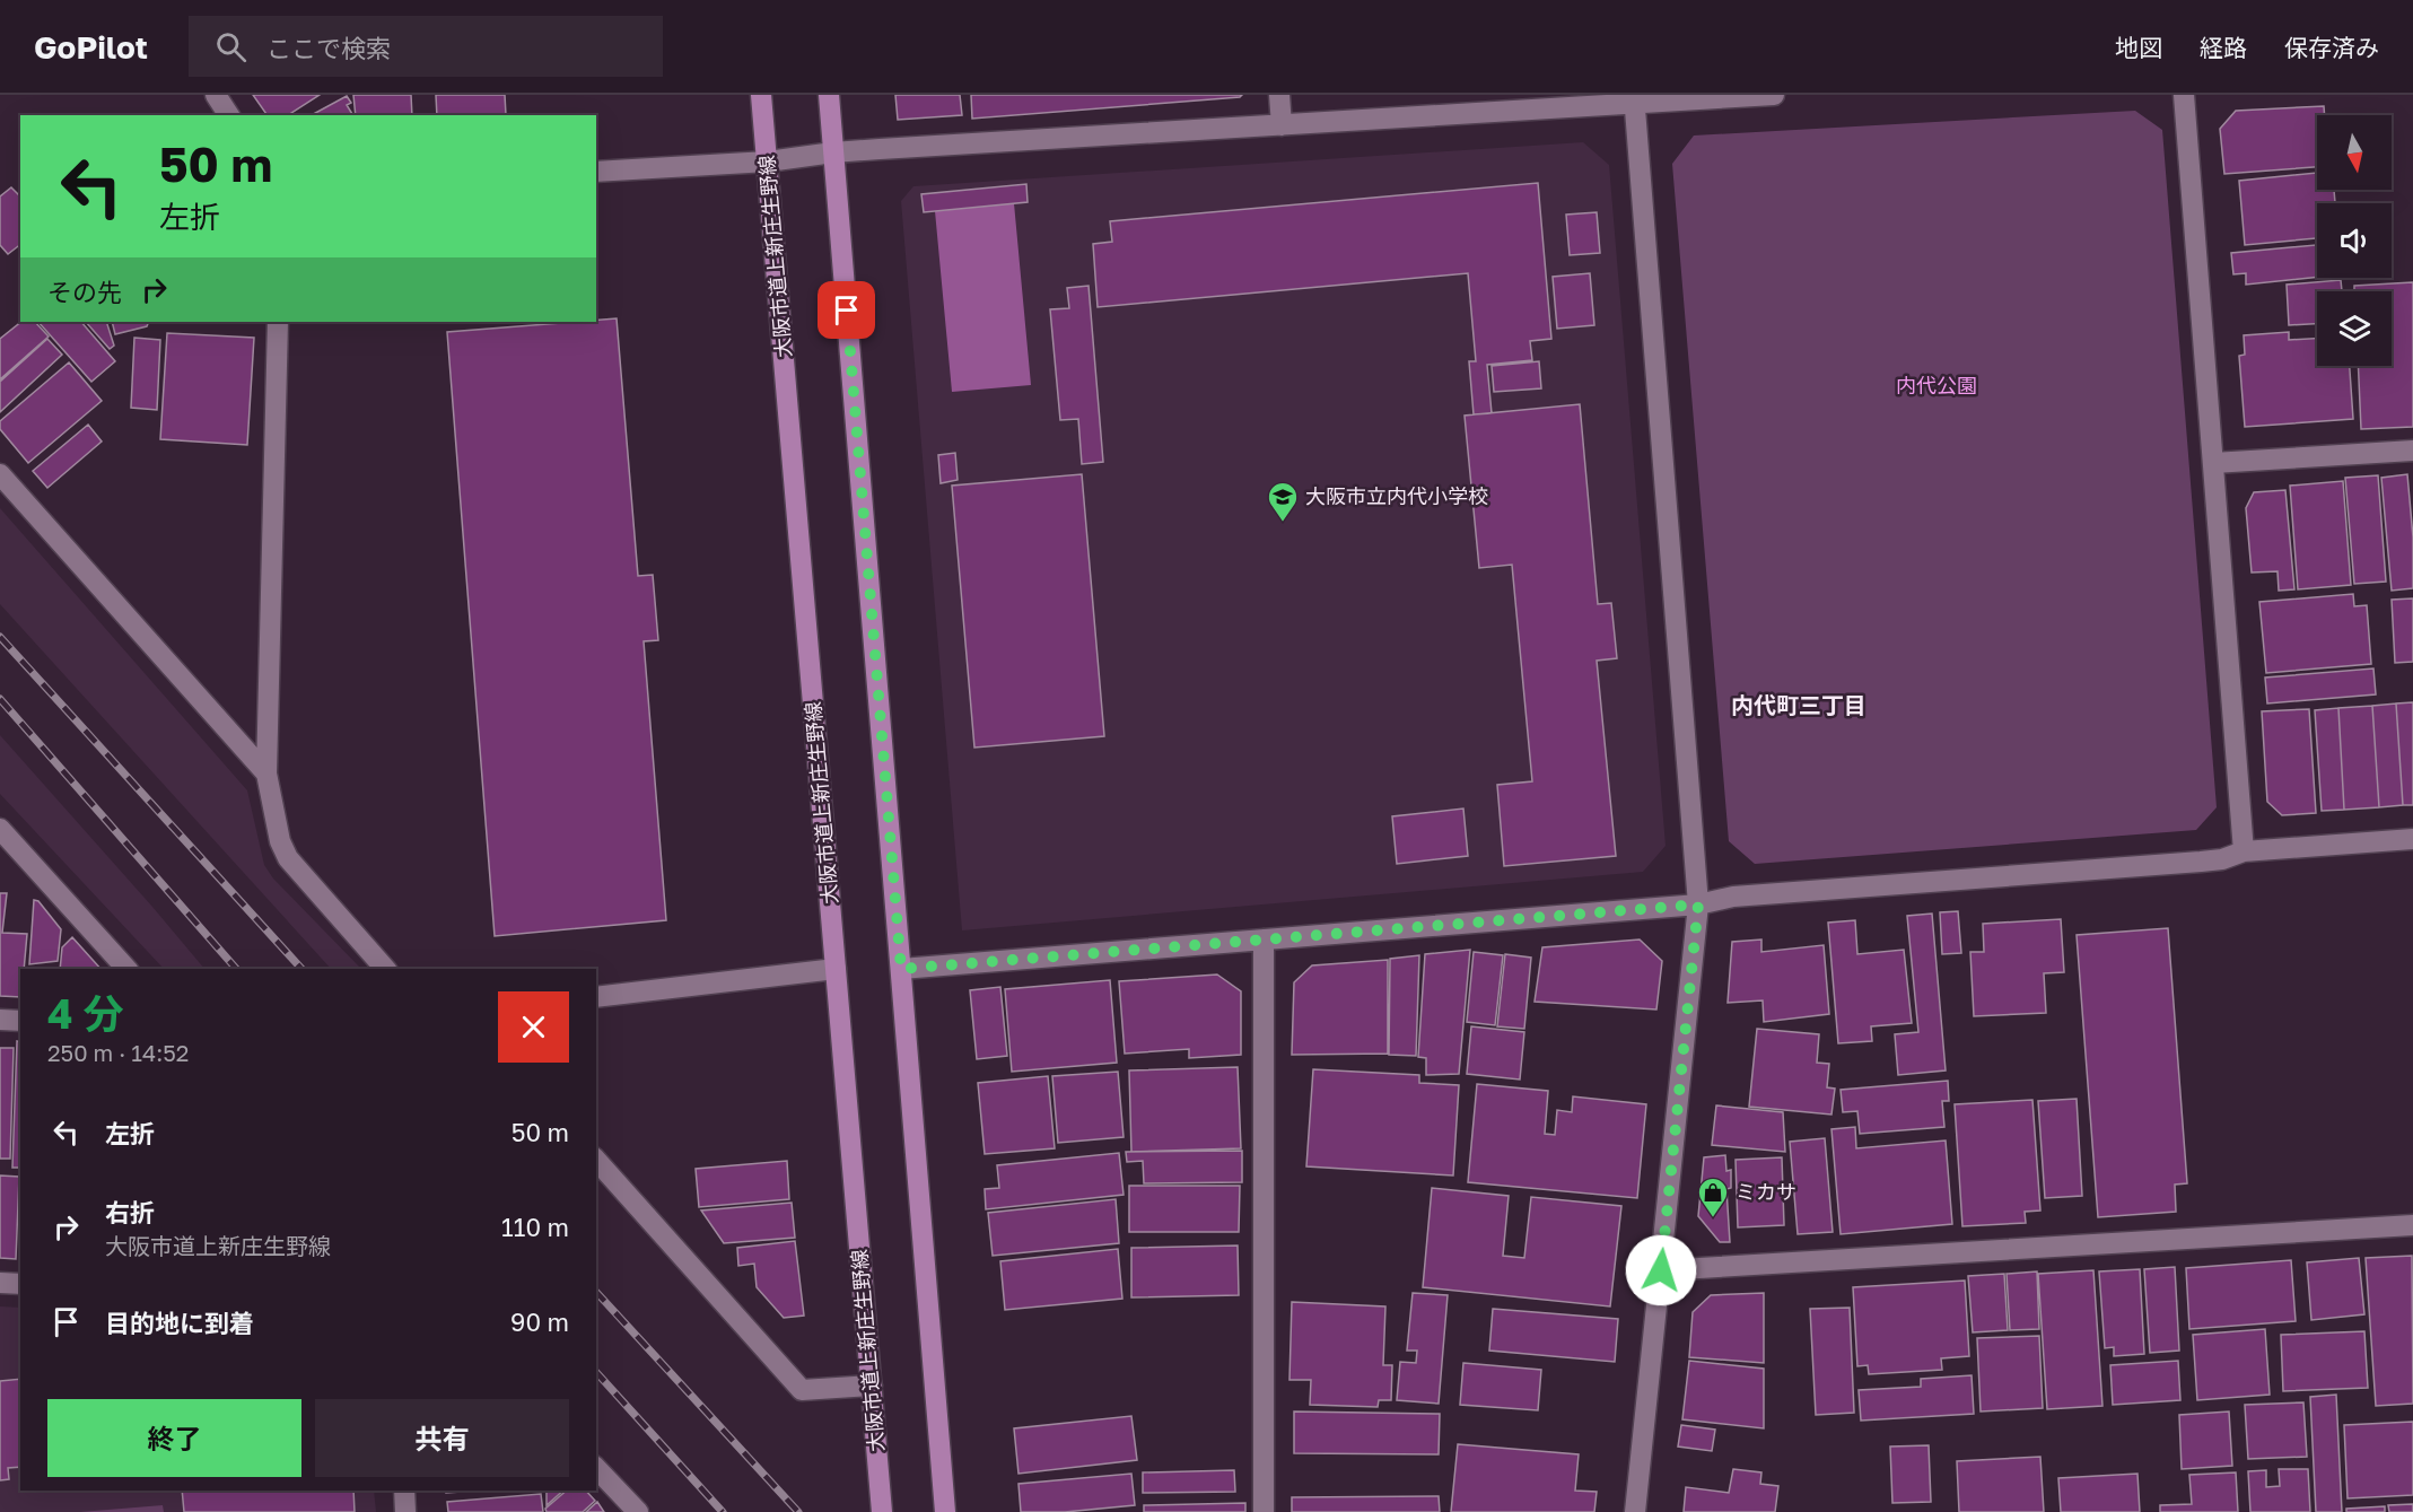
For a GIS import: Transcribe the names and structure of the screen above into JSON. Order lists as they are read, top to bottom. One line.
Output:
{"streets":{"main road":["大阪市道上新庄生野線"]},"districts":["内代町三丁目"],"parks":["内代公園"],"places":{"school or university":["大阪市立内代小学校"],"shop":["ミカサ"]},"north":"bottom","page":{"header":"GoPilot","search":"ここで検索","nav":["地図","経路","保存済み"],"turn":["50 m","左折"],"then":"その先","heading":["4 分","250 m · 14:52"],"list":[{"name":"左折","value":"50 m"},{"name":"右折","note":"大阪市道上新庄生野線","value":"110 m"},{"name":"目的地に到着","value":"90 m"}],"buttons":["終了","共有"]}}
